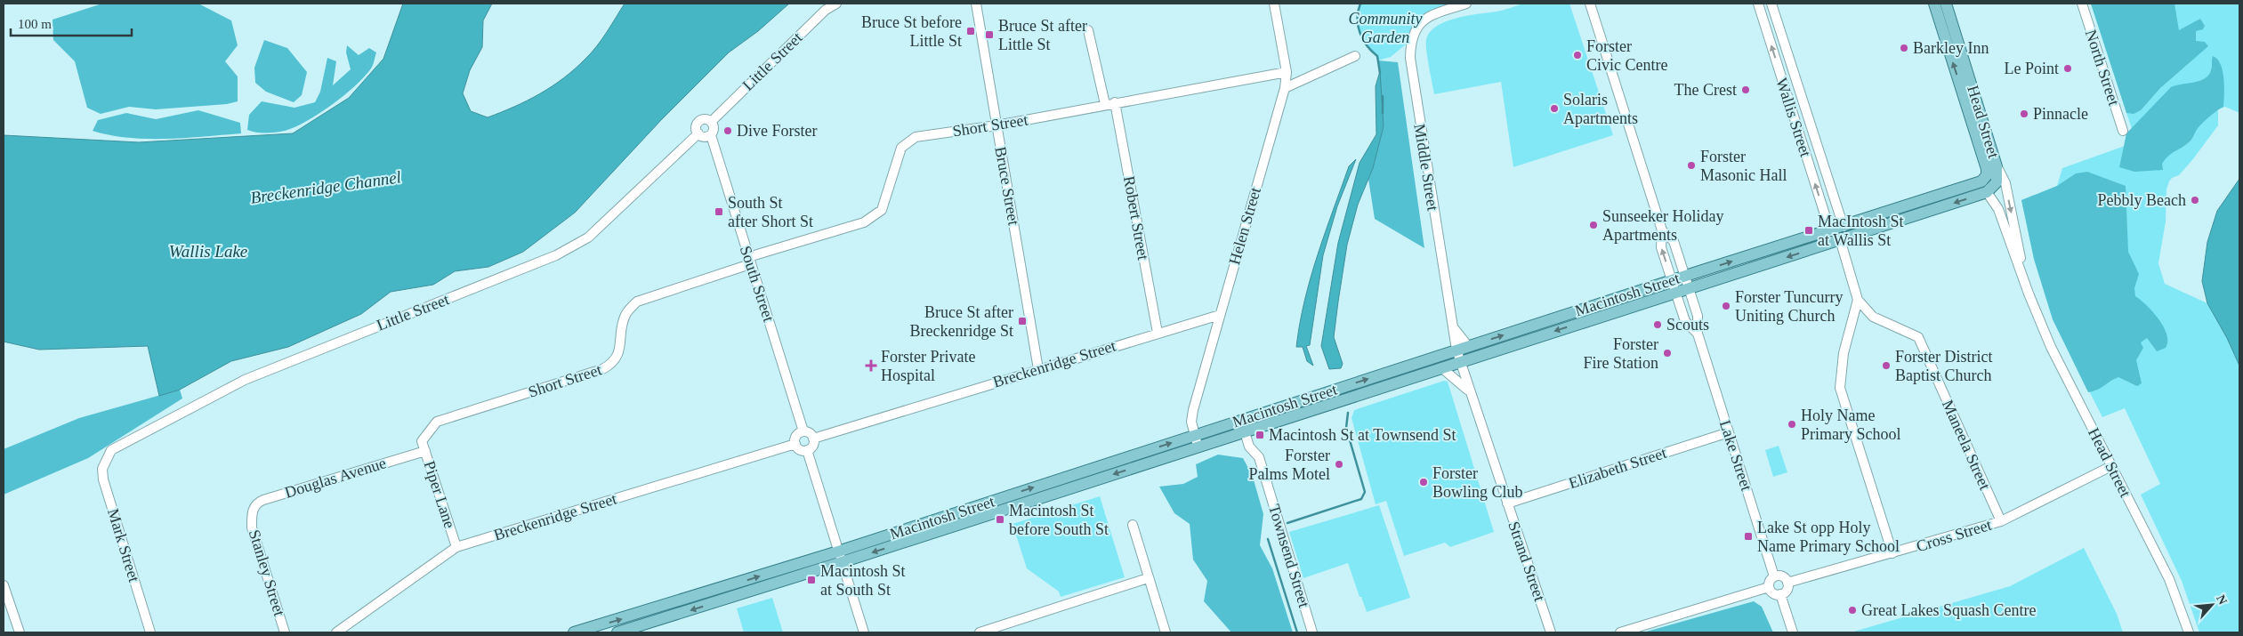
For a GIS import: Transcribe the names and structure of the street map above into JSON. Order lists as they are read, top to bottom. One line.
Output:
{"streets":{"main road":["Head Street","Macintosh Street"],"street":["Little Street","North Street","Wallis Street","Short Street","Middle Street","Bruce Street","Robert Street","Helen Street","South Street","Breckenridge Street","Maneela Street","Lake Street","Elizabeth Street","Douglas Avenue","Piper Lane","Cross Street","Mark Street","Townsend Street","Strand Street","Stanley Street"]},"crossings":[["Little Street","South Street"],["Little Street","Mark Street"],["Wallis Street","Macintosh Street"],["Head Street","Macintosh Street"],["Head Street","Cross Street"],["Short Street","Bruce Street"],["Short Street","Robert Street"],["Short Street","Helen Street"],["Short Street","South Street"],["Short Street","Piper Lane"],["Middle Street","Macintosh Street"],["Middle Street","Strand Street"],["Bruce Street","Breckenridge Street"],["Robert Street","Breckenridge Street"],["Helen Street","Macintosh Street"],["Helen Street","Breckenridge Street"],["South Street","Breckenridge Street"],["Macintosh Street","Lake Street"],["Macintosh Street","Townsend Street"],["Macintosh Street","Strand Street"],["Breckenridge Street","Piper Lane"],["Maneela Street","Cross Street"],["Lake Street","Elizabeth Street"],["Lake Street","Cross Street"],["Elizabeth Street","Strand Street"],["Douglas Avenue","Piper Lane"],["Douglas Avenue","Stanley Street"]],"water":["Breckenridge Channel","Wallis Lake"],"parks":["Community Garden"],"places":{"transit":["Bruce St before Little St","Bruce St after Little St","South St after Short St","MacIntosh St at Wallis St","Bruce St after Breckenridge St","Macintosh St at Townsend St","Macintosh St before South St","Lake St opp Holy Name Primary School","Macintosh St at South St"],"other":["Barkley Inn","Forster Civic Centre","Le Point","The Crest","Solaris Apartments","Pinnacle","Dive Forster","Forster Masonic Hall","Pebbly Beach","Sunseeker Holiday Apartments","Forster Tuncurry Uniting Church","Scouts","Forster Fire Station","Forster District Baptist Church","Holy Name Primary School","Forster Palms Motel","Forster Bowling Club","Great Lakes Squash Centre"],"health":["Forster Private Hospital"]},"scale_bar":"100 m","north":"top right"}
